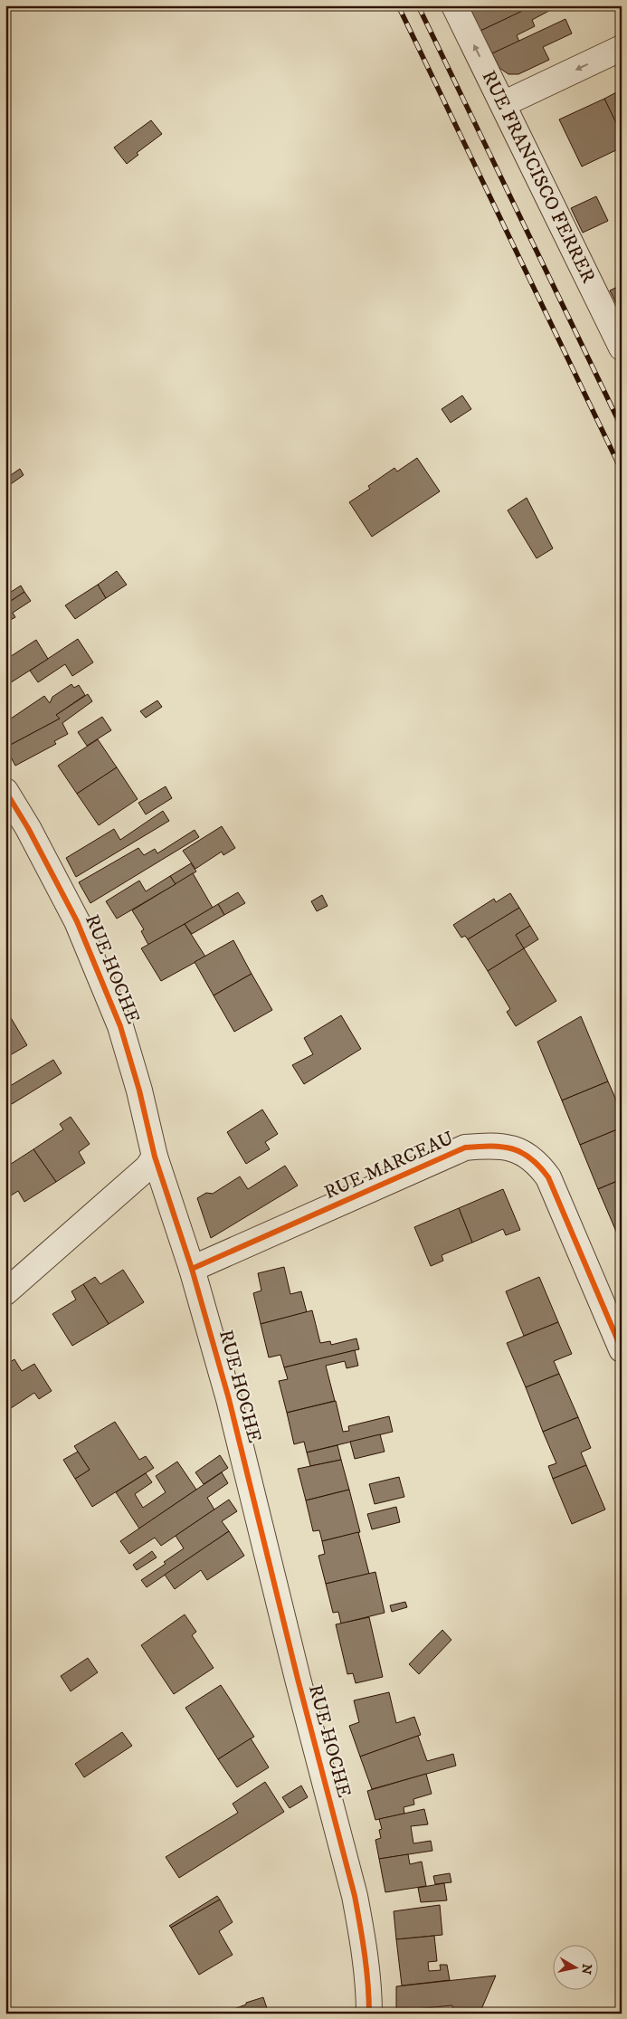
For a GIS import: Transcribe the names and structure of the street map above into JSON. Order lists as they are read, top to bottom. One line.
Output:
{"streets":{"street":["RUE FRANCISCO FERRER","RUE HOCHE","RUE MARCEAU"]},"crossings":[["RUE HOCHE","RUE MARCEAU"]],"north":"right"}
